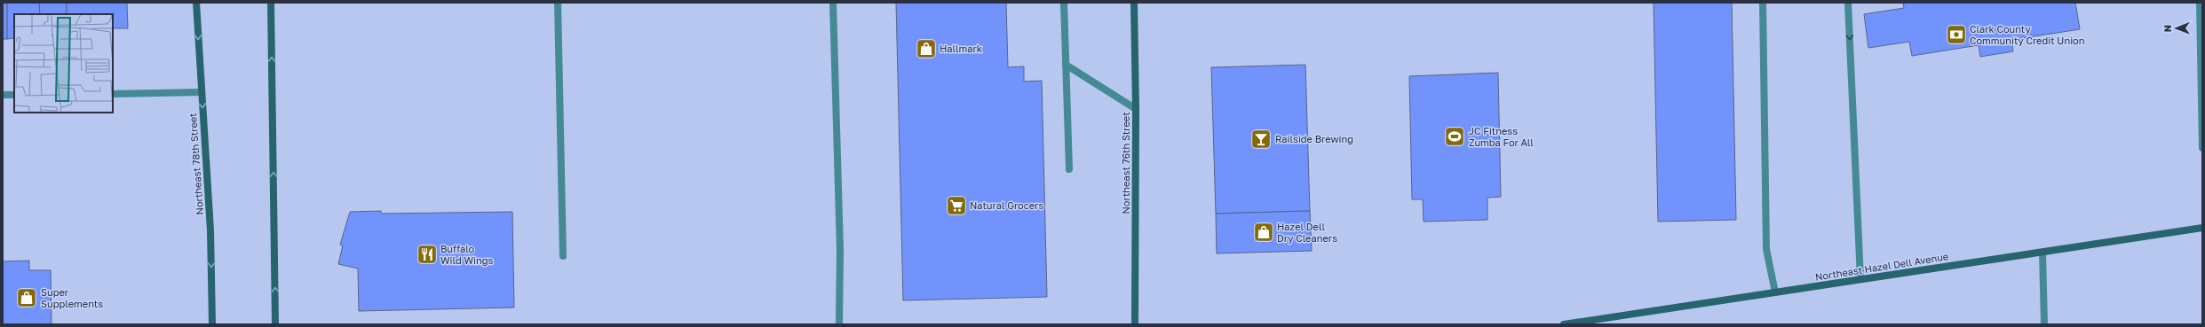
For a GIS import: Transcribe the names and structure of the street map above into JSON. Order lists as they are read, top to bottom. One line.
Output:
{"streets":{"main road":["Northeast 76th Street","Northeast 78th Street","Northeast Hazel Dell Avenue"]},"places":{"bank":["Clark County Community Credit Union"],"shop":["Hallmark","Hazel Dell Dry Cleaners","Super Supplements"],"sports":["JC Fitness Zumba For All"],"bar":["Railside Brewing"],"supermarket":["Natural Grocers"],"restaurant":["Buffalo Wild Wings"]},"north":"left"}
